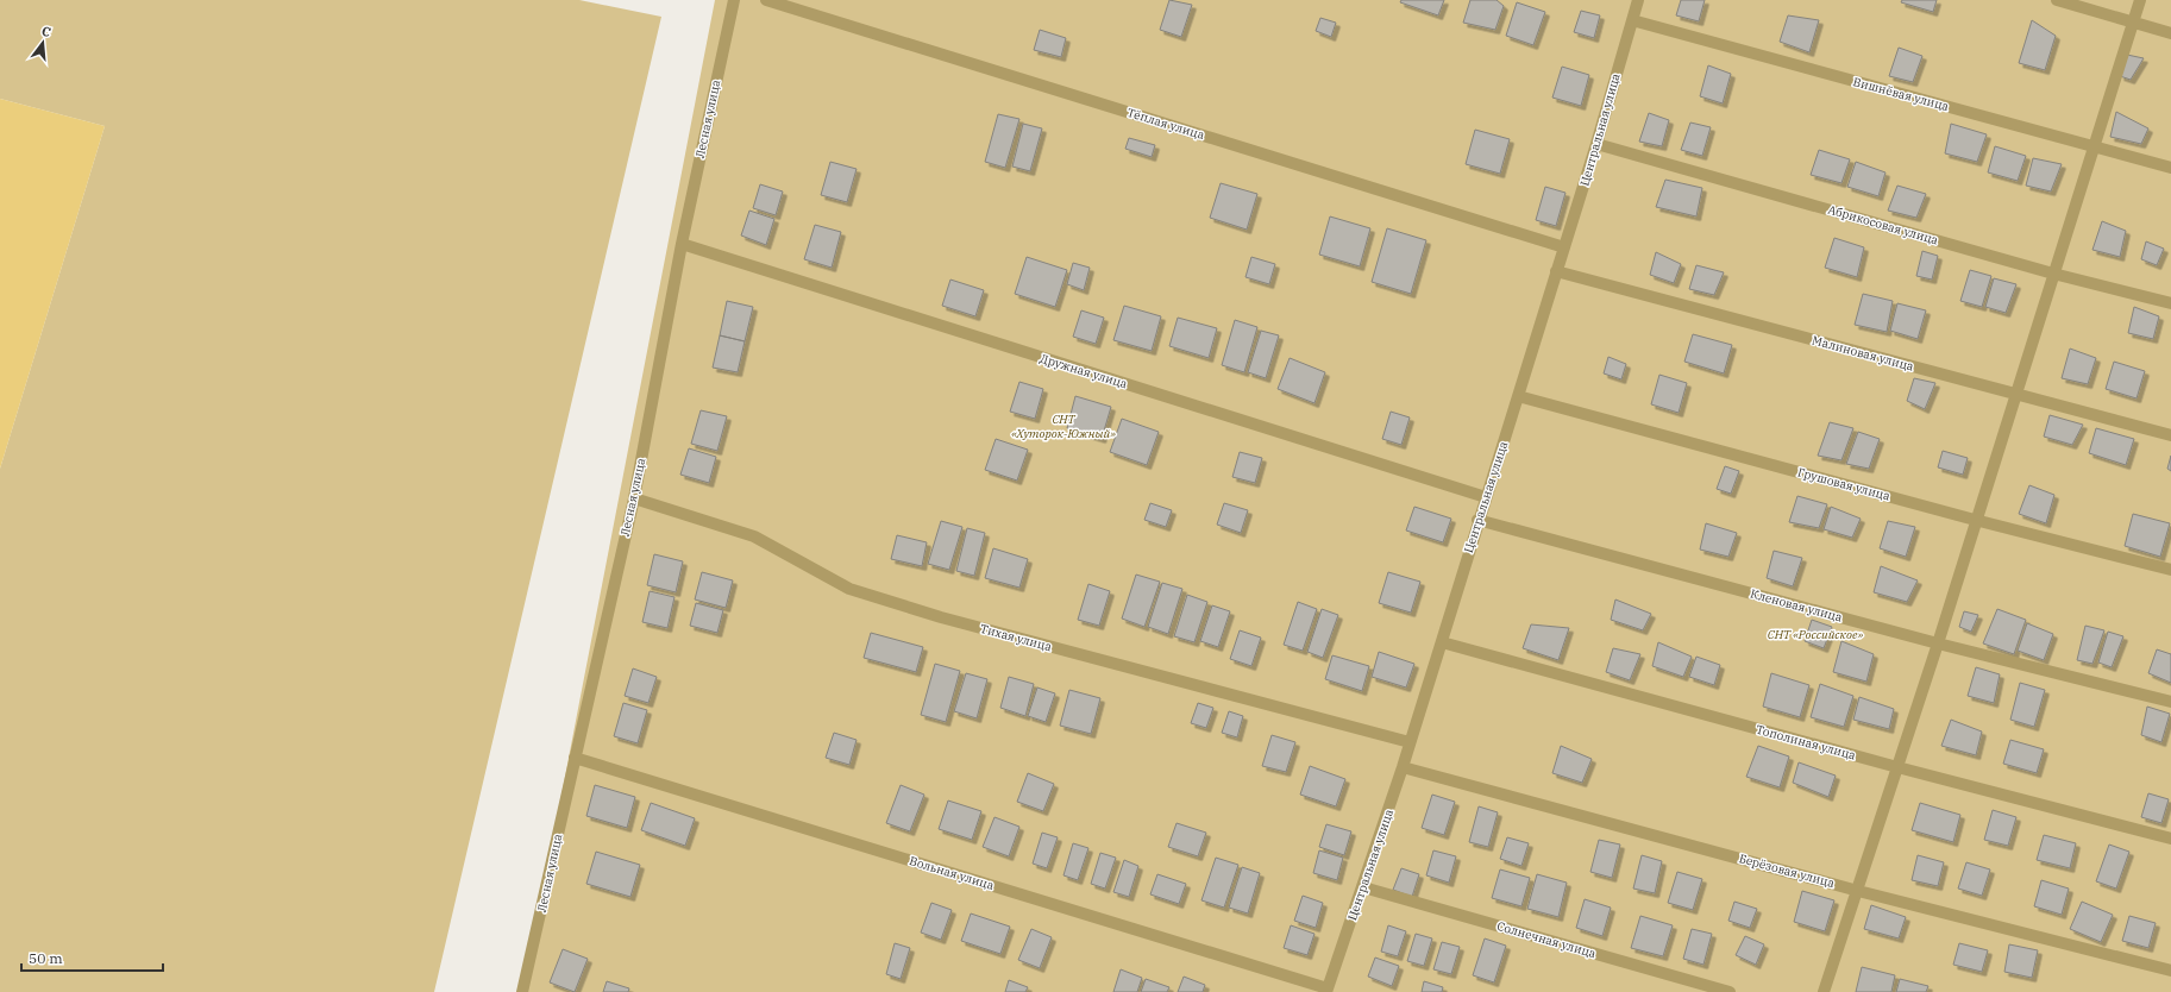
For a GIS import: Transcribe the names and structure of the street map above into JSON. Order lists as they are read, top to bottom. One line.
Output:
{"streets":{"street":["Вишнёвая улица","Лесная улица","Тёплая улица","Центральная улица","Абрикосовая улица","Малиновая улица","Дружная улица","Грушовая улица","Кленовая улица","Тихая улица","Тополиная улица","Берёзовая улица","Вольная улица","Солнечная улица"]},"crossings":[["Вишнёвая улица","Центральная улица"],["Лесная улица","Дружная улица"],["Лесная улица","Тихая улица"],["Лесная улица","Вольная улица"],["Тёплая улица","Центральная улица"],["Центральная улица","Абрикосовая улица"],["Центральная улица","Малиновая улица"],["Центральная улица","Дружная улица"],["Центральная улица","Грушовая улица"],["Центральная улица","Кленовая улица"],["Центральная улица","Тихая улица"],["Центральная улица","Тополиная улица"],["Центральная улица","Берёзовая улица"],["Центральная улица","Вольная улица"],["Центральная улица","Солнечная улица"]],"parks":["СНТ «Хуторок-Южный»","СНТ «Российское»"],"scale_bar":"50 m","north":"top"}
